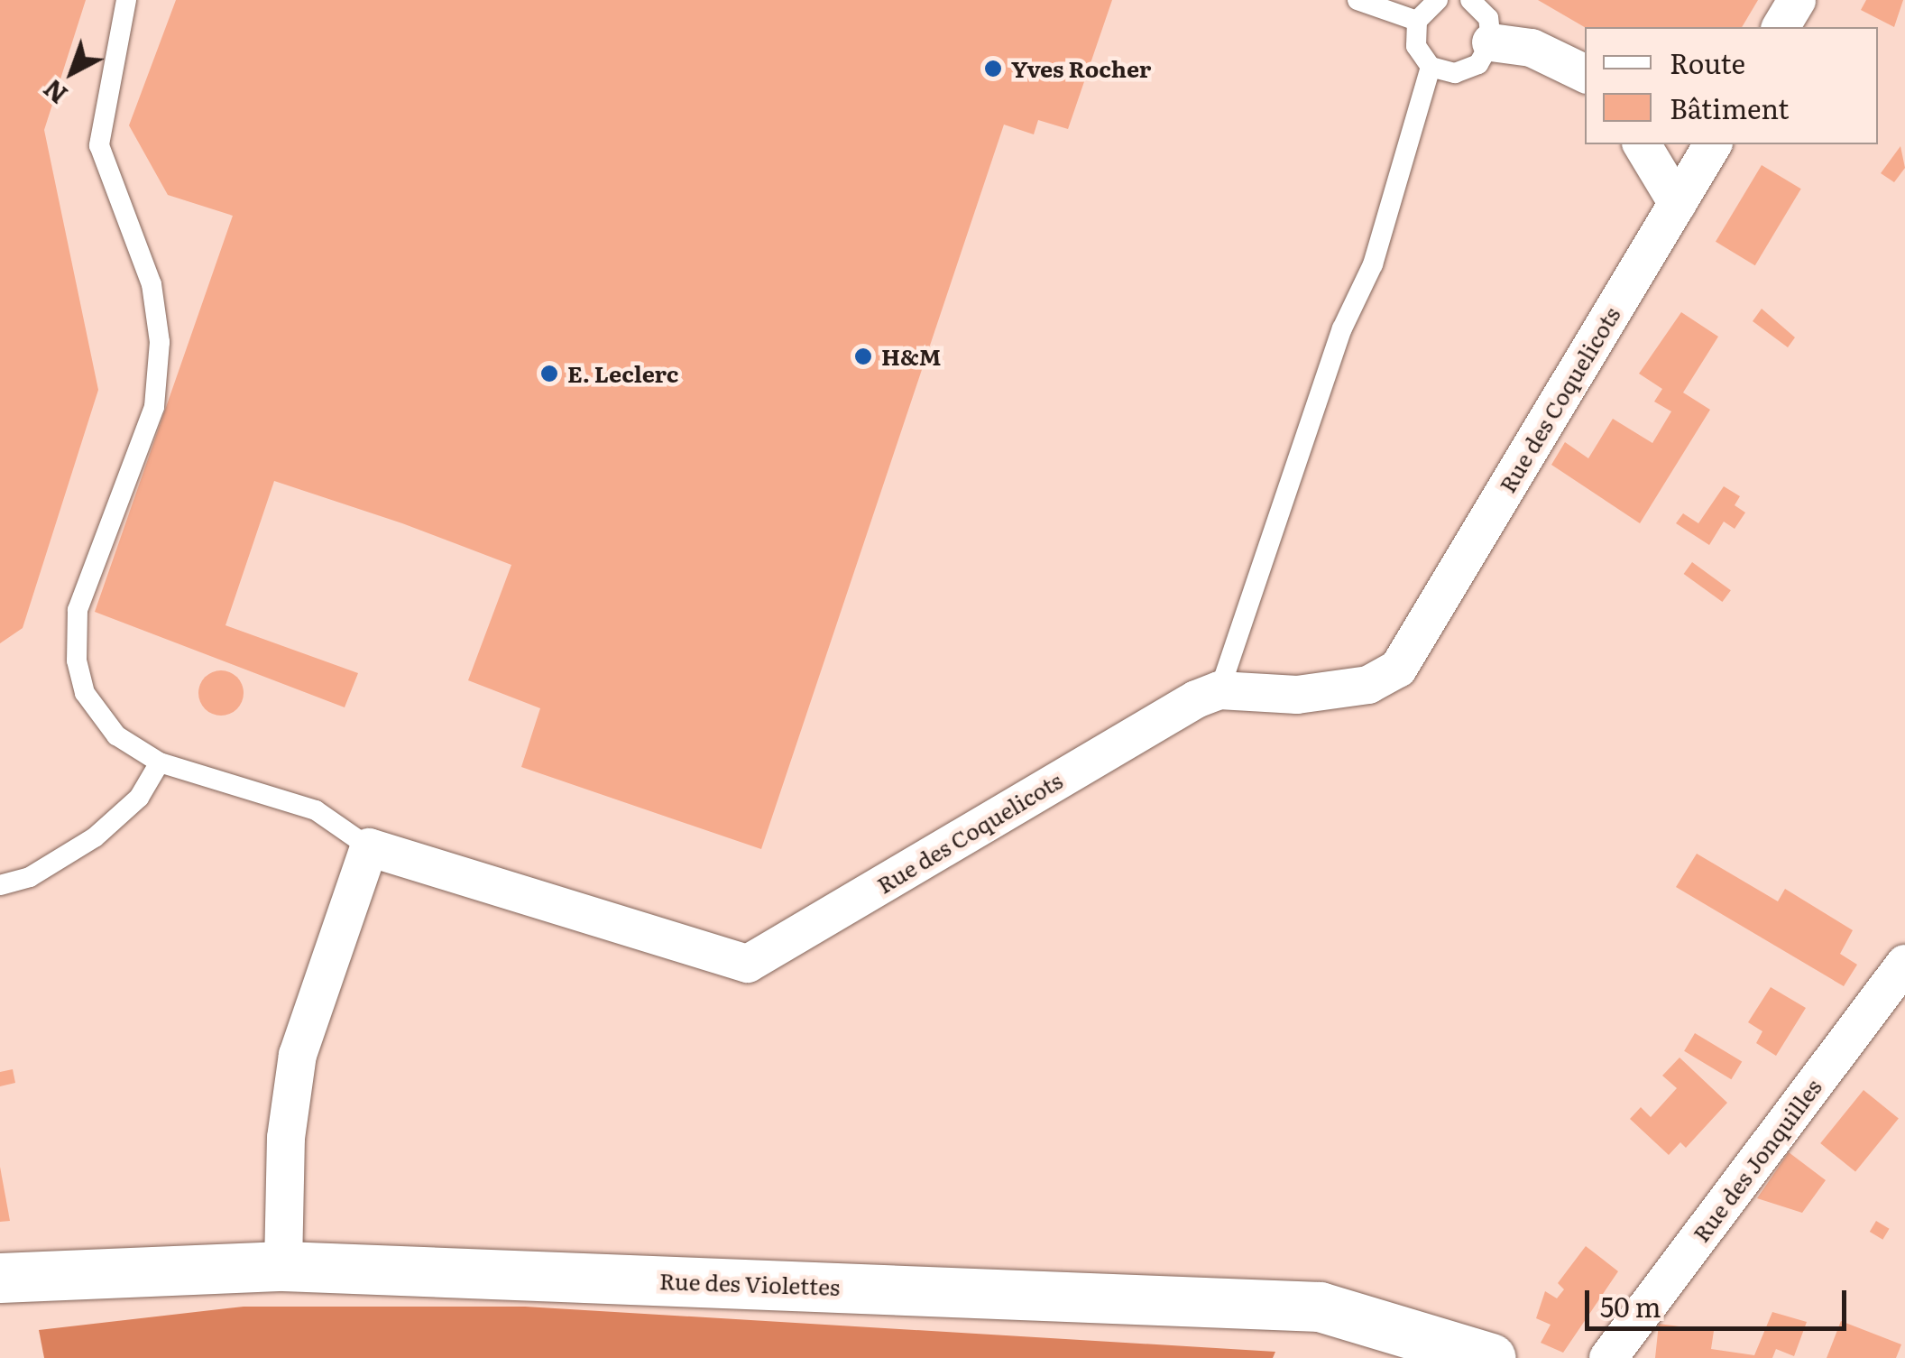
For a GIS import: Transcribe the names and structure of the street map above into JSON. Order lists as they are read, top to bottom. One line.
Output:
{"streets":{"street":["Rue des Coquelicots","Rue des Jonquilles","Rue des Violettes"]},"places":["Yves Rocher","H&M","E. Leclerc"],"legend":["Route","Bâtiment"],"scale_bar":"50 m","north":"bottom left"}
